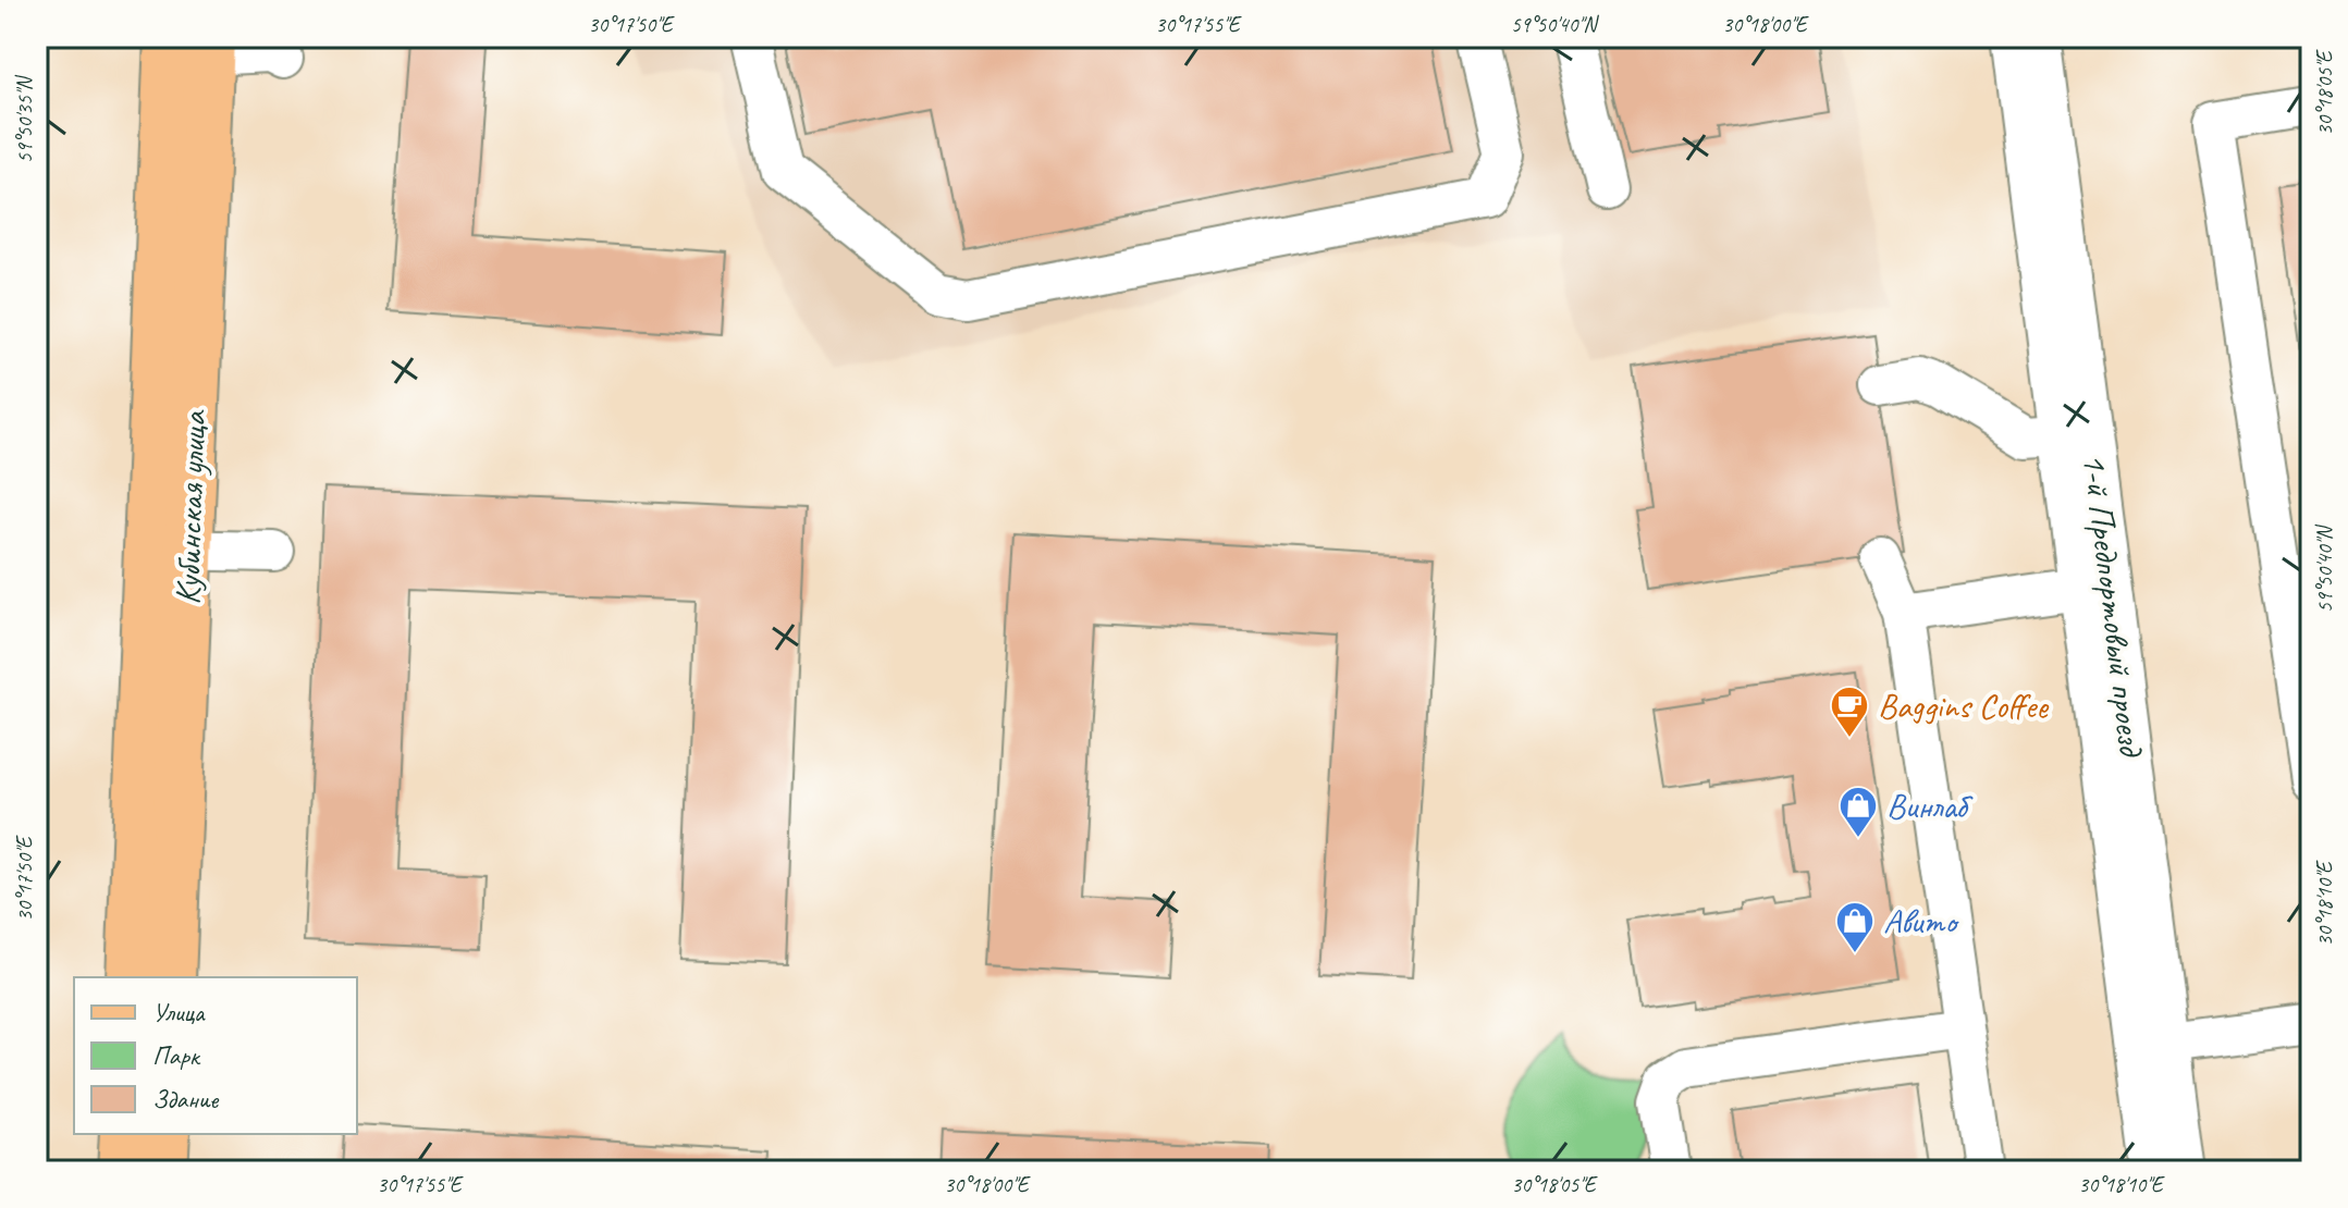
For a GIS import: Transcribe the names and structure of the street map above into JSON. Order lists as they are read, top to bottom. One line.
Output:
{"streets":{"main road":["Кубинская улица"],"street":["1-й Предпортовый проезд"]},"places":{"cafe":["Baggins Coffee"],"shop":["Винлаб","Авито"]},"legend":["Улица","Парк","Здание"],"coordinates":["30°17'50\"E","30°17'55\"E","59°50'40\"N","30°18'00\"E","30°18'05\"E","59°50'35\"N","30°18'10\"E"]}
